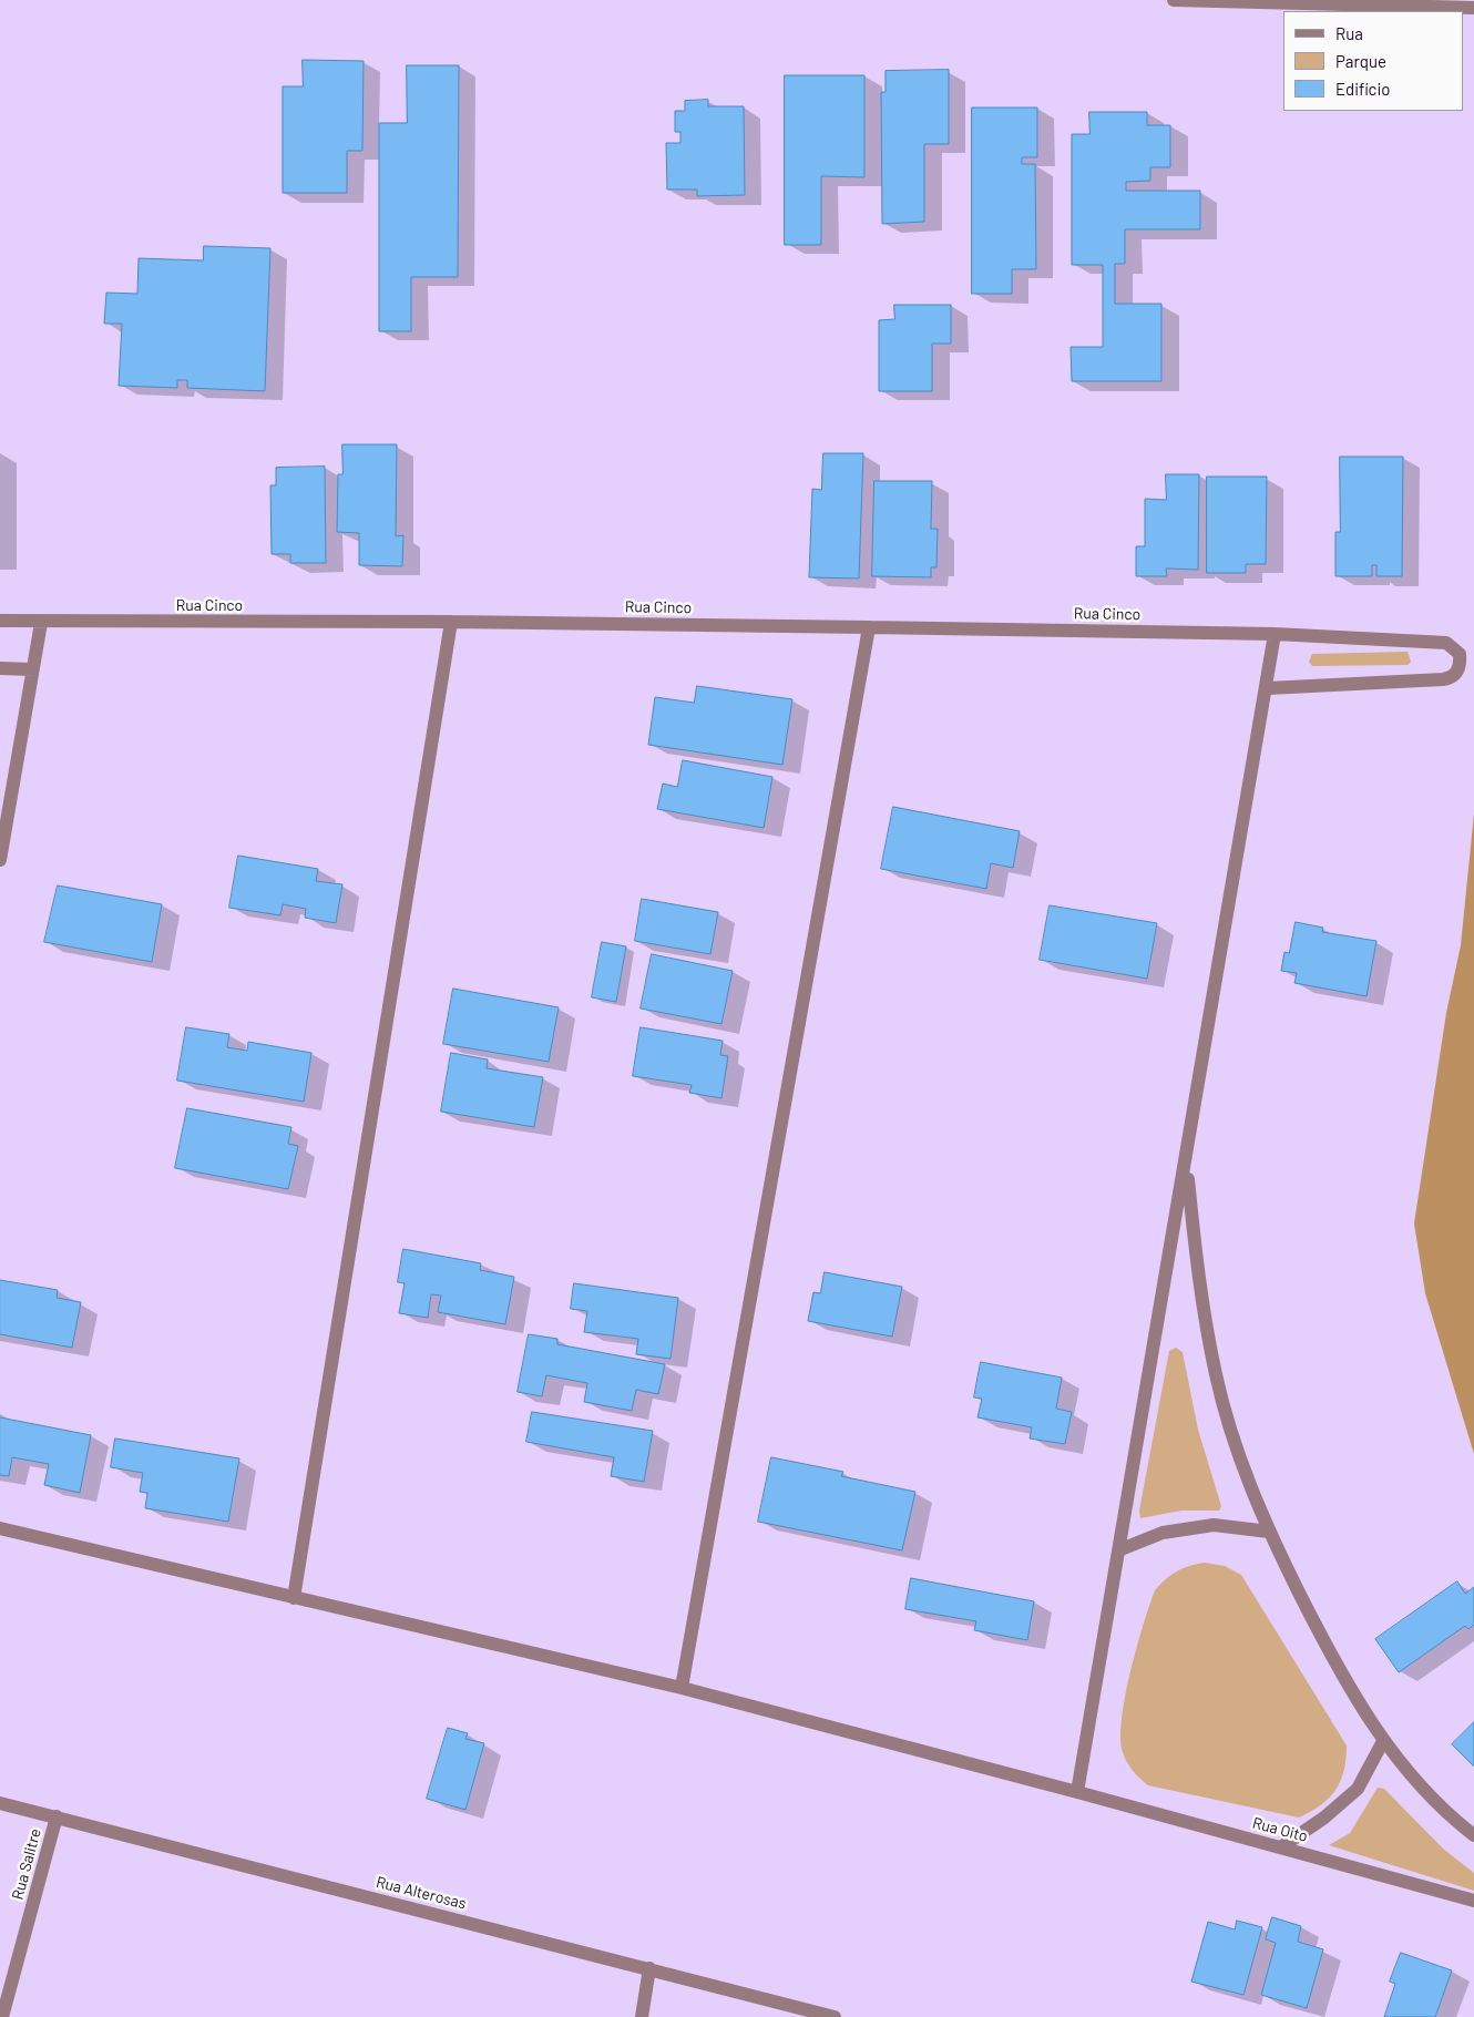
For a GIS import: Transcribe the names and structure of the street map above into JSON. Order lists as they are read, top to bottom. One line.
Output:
{"streets":{"street":["Rua Cinco","Rua Oito","Rua Salitre","Rua Alterosas"]},"crossings":[["Rua Salitre","Rua Alterosas"]],"legend":["Rua","Parque","Edifício"]}
